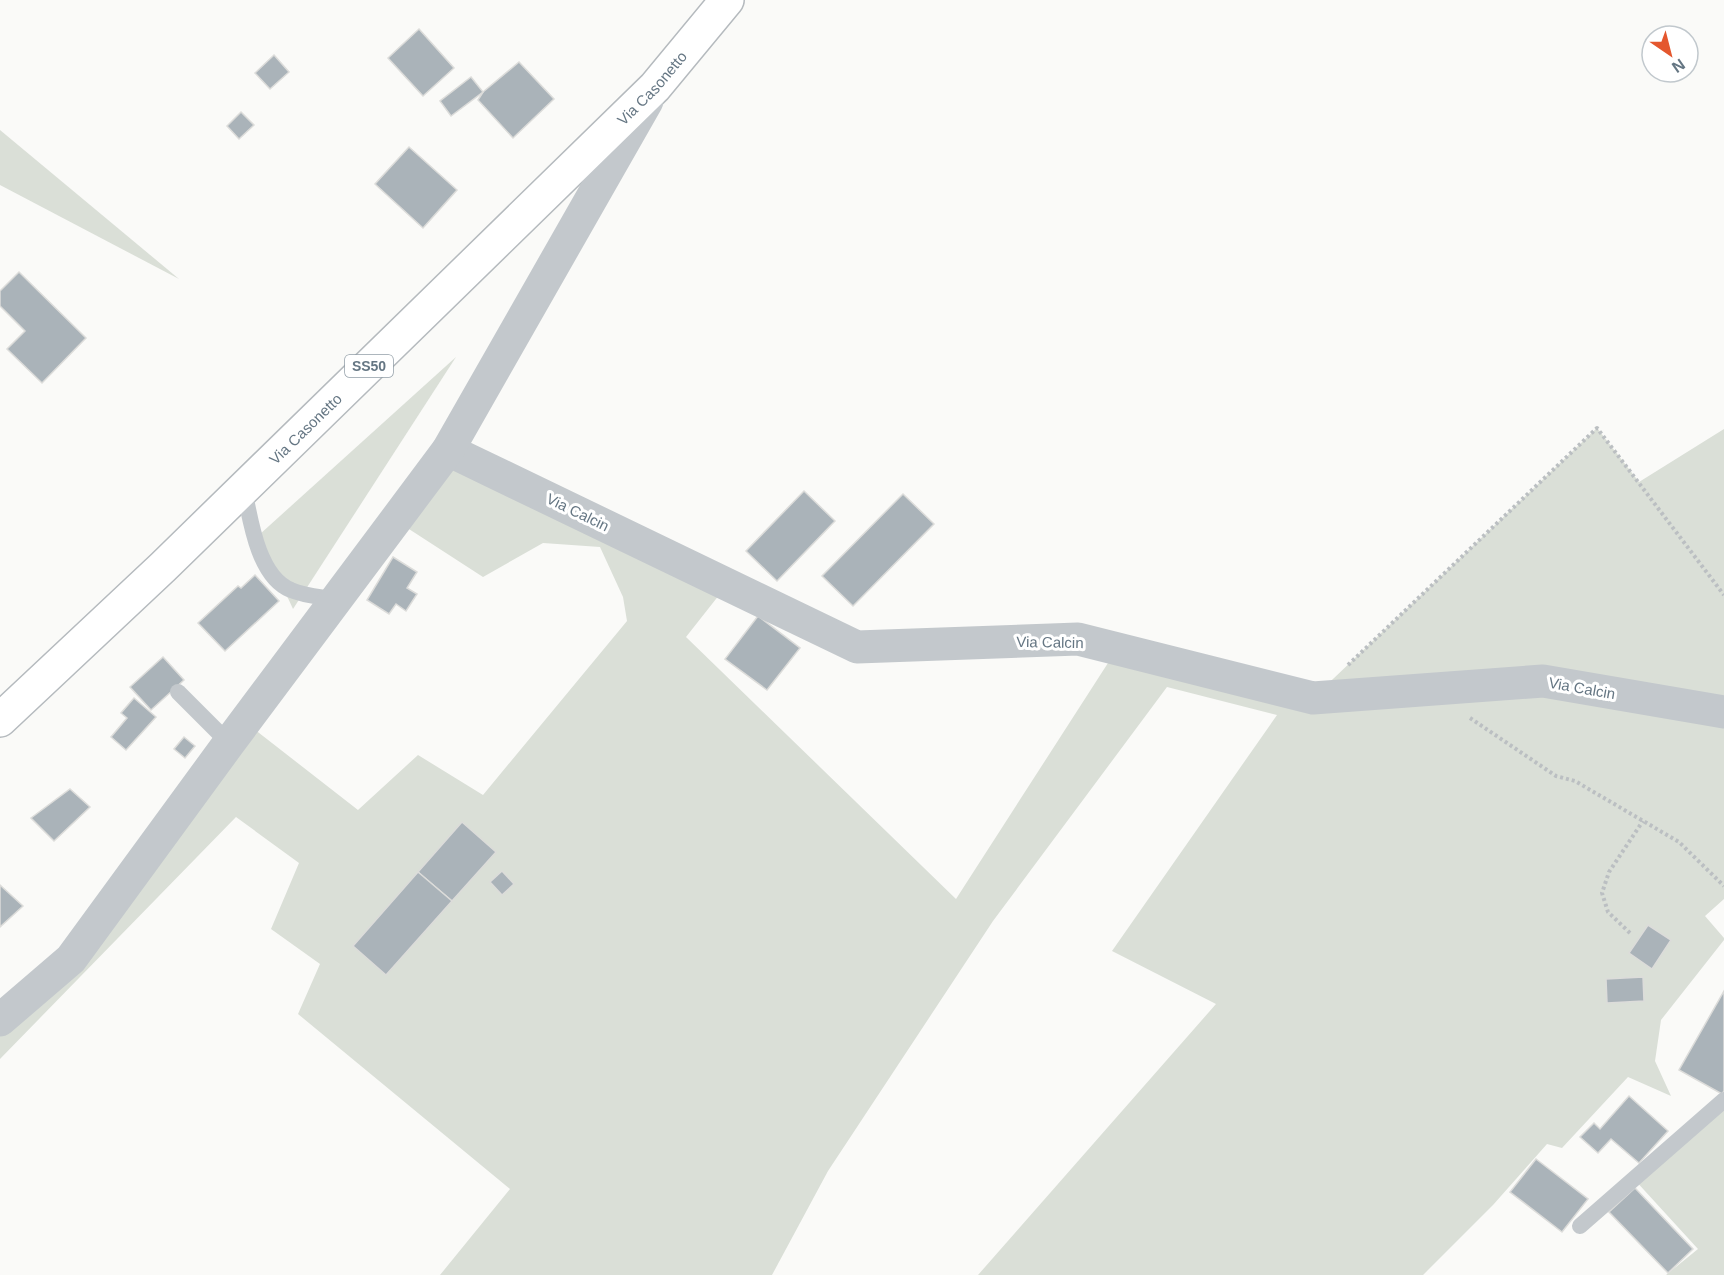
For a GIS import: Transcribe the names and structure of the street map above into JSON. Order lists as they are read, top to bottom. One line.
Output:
{"streets":{"main road":["Via Casonetto","SS50"],"street":["Via Calcin"]},"north":"bottom right"}
